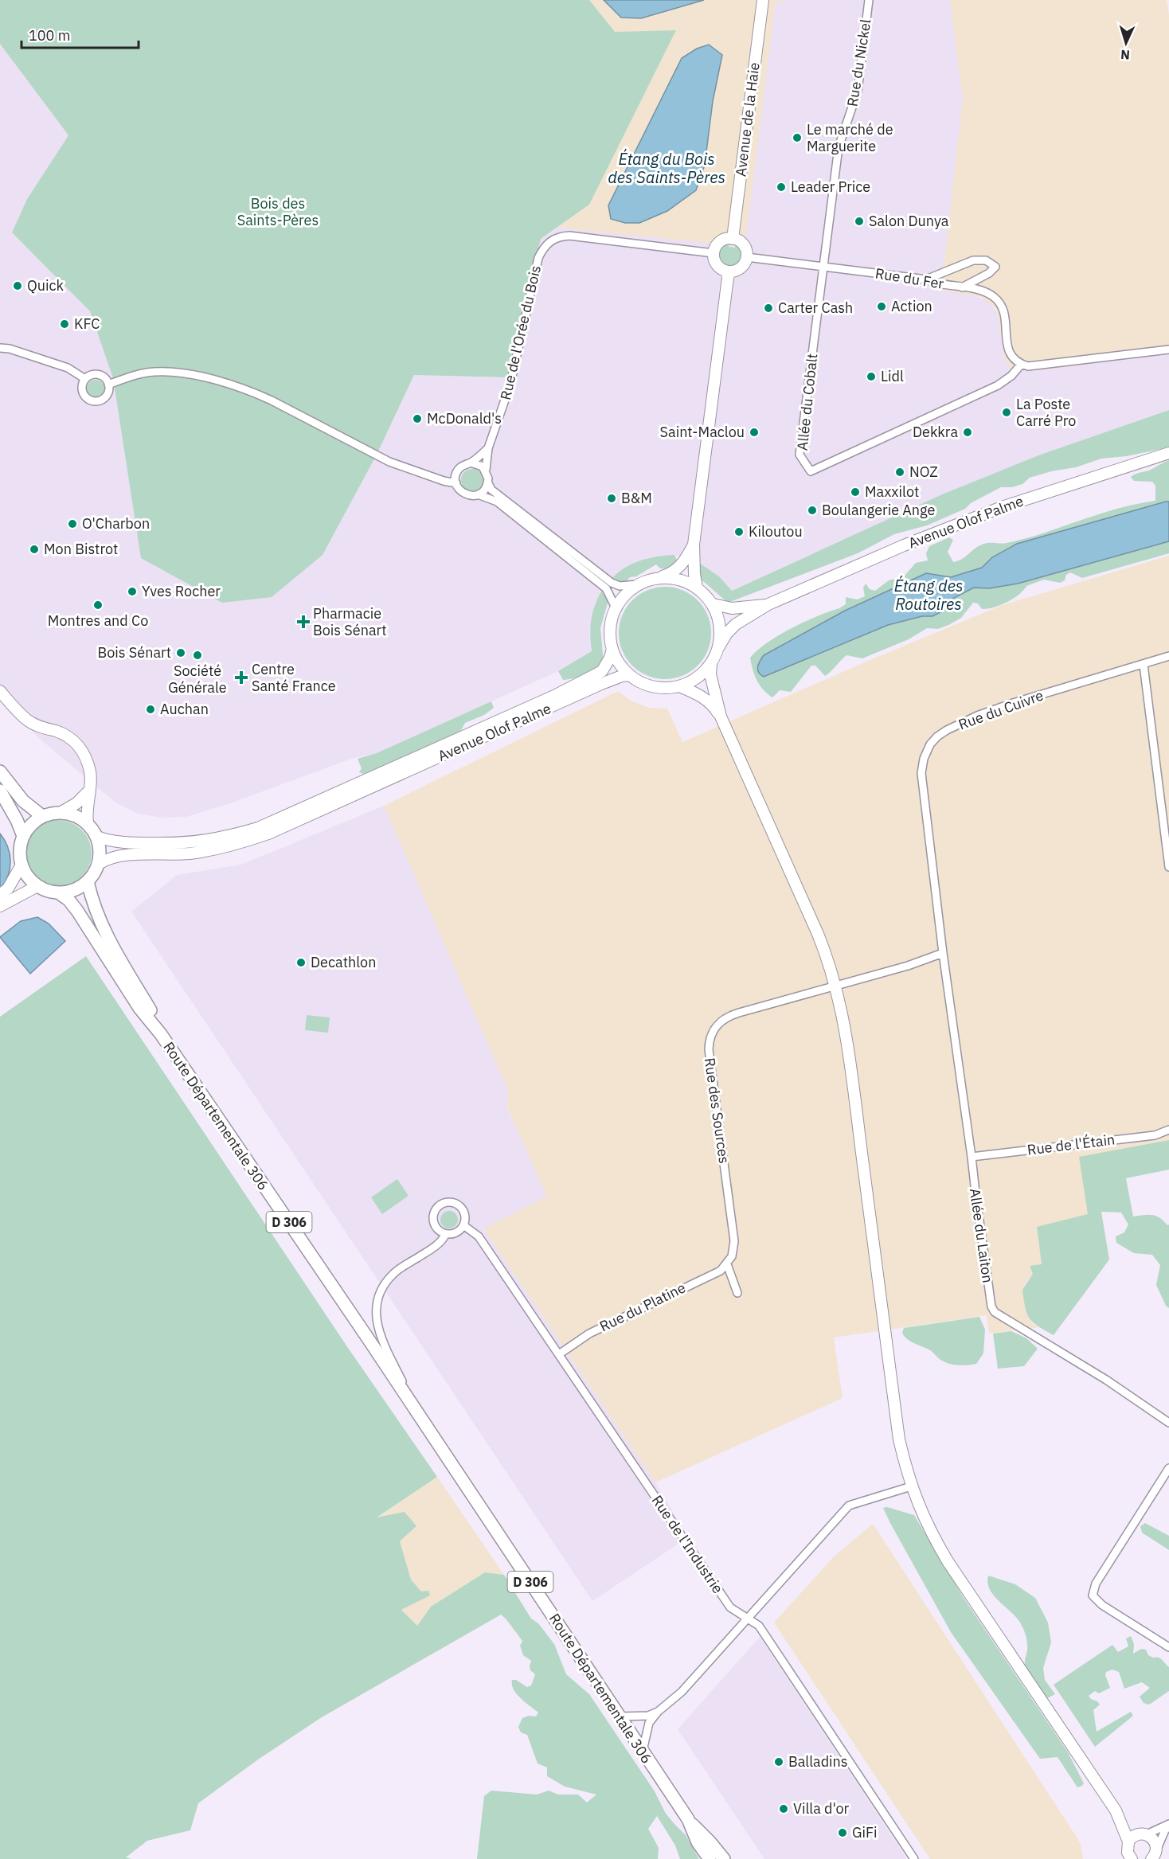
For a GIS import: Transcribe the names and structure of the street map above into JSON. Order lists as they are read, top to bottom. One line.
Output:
{"streets":{"main road":["Route Départementale 306","D 306"],"street":["Rue du Nickel","Avenue de la Haie","Rue du Fer","Rue de l'Orée du Bois","Allée du Cobalt","Avenue Olof Palme","Rue du Cuivre","Rue des Sources","Rue de l'Étain","Allée du Laiton","Rue du Platine","Rue de l'Industrie"]},"crossings":[["Rue du Nickel","Rue du Fer"],["Rue du Nickel","Allée du Cobalt"],["Avenue de la Haie","Rue du Fer"],["Avenue de la Haie","Rue de l'Orée du Bois"],["Rue du Fer","Rue de l'Orée du Bois"],["Rue du Fer","Allée du Cobalt"],["Rue du Cuivre","Rue des Sources"],["Rue du Cuivre","Allée du Laiton"],["Rue des Sources","Allée du Laiton"],["Rue des Sources","Rue du Platine"],["Route Départementale 306","D 306"],["Rue de l'Étain","Allée du Laiton"],["Rue du Platine","Rue de l'Industrie"]],"water":["Étang du Bois des Saints-Pères","Étang des Routoires"],"parks":["Bois des Saints-Pères"],"places":{"other":["Le marché de Marguerite","Leader Price","Salon Dunya","Quick","Action","Carter Cash","KFC","Lidl","La Poste Carré Pro","McDonald's","Saint-Maclou","Dekkra","NOZ","Maxxilot","B&M","Boulangerie Ange","O'Charbon","Kiloutou","Mon Bistrot","Yves Rocher","Montres and Co","Bois Sénart","Société Générale","Auchan","Decathlon","Balladins","Villa d'or","GiFi"],"health":["Pharmacie Bois Sénart","Centre Santé France"]},"scale_bar":"100 m","north":"bottom"}
